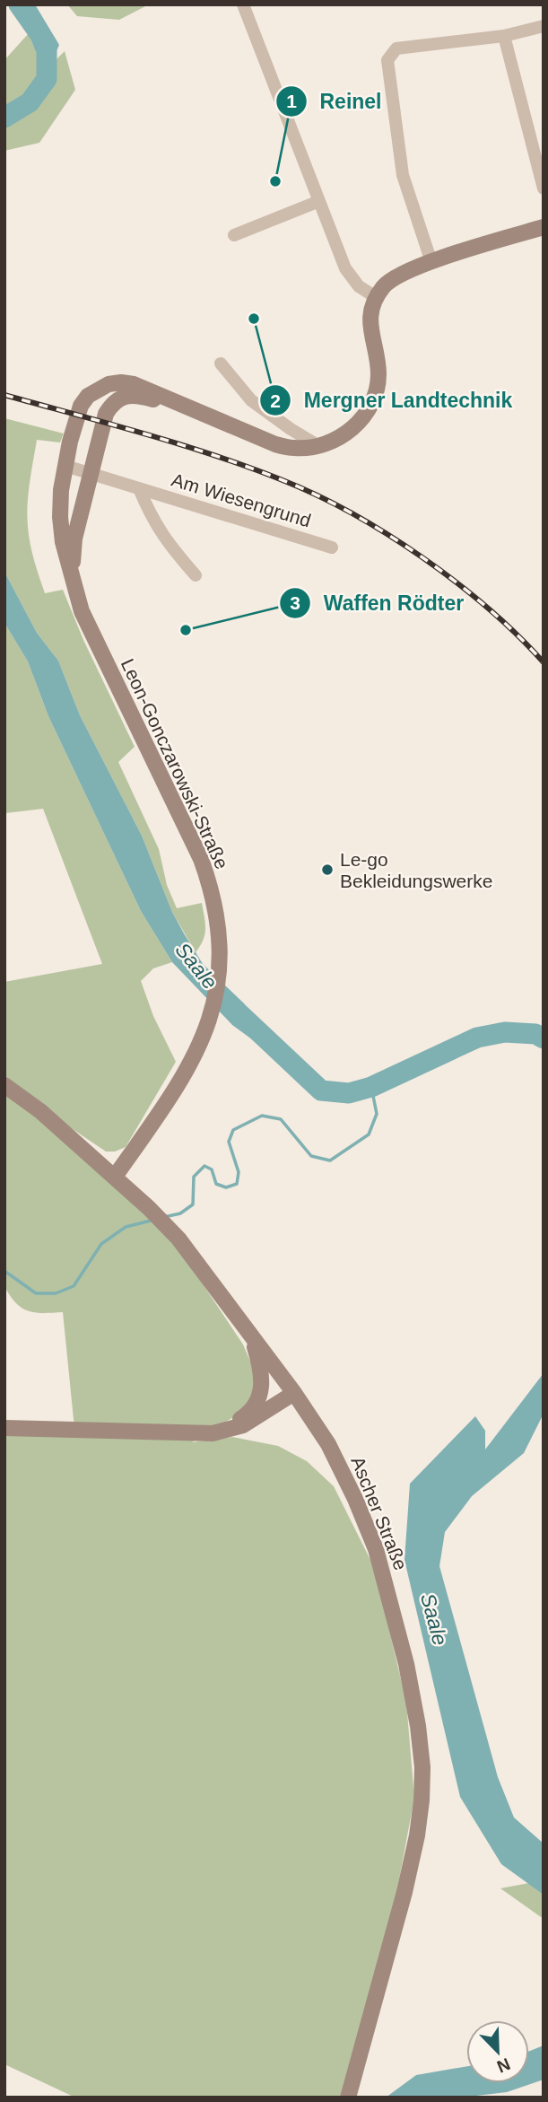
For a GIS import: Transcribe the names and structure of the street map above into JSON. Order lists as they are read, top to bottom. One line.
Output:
{"streets":{"street":["Am Wiesengrund","Leon-Gonczarowski-Straße","Ascher Straße"]},"crossings":[["Am Wiesengrund","Leon-Gonczarowski-Straße"],["Leon-Gonczarowski-Straße","Ascher Straße"]],"water":["Saale"],"places":["Reinel","Mergner Landtechnik","Waffen Rödter","Le-go Bekleidungswerke"],"north":"bottom right"}
